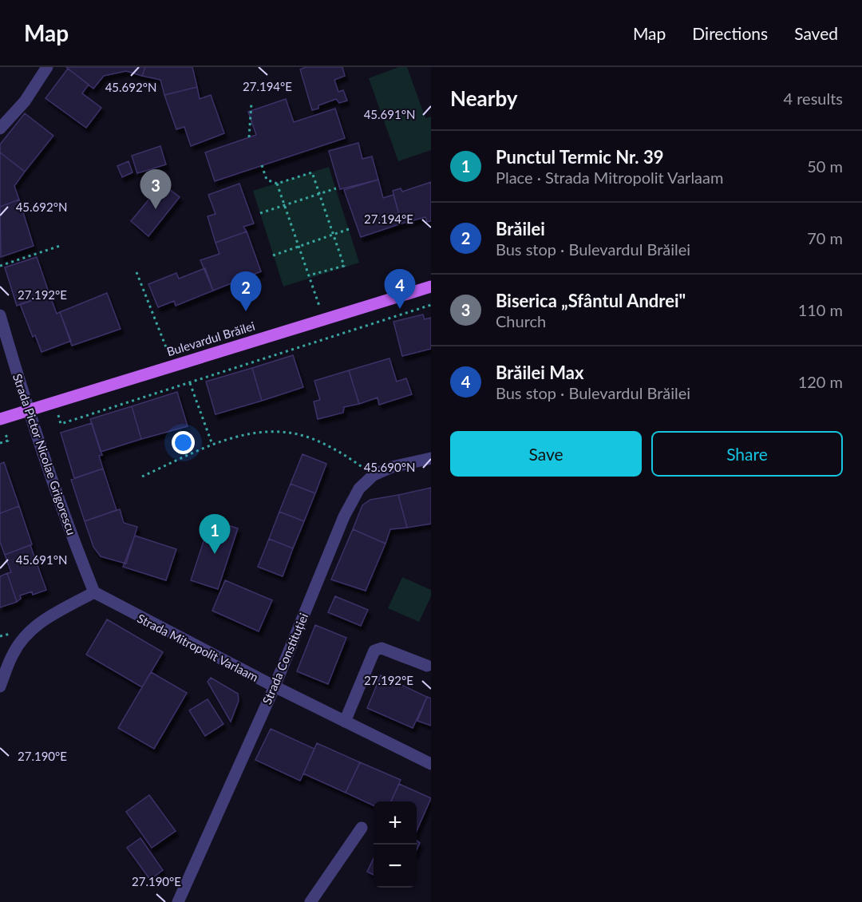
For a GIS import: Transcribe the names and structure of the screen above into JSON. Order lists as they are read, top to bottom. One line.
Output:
{"streets":{"main road":["Bulevardul Brăilei"],"street":["Strada Pictor Nicolae Grigorescu","Strada Mitropolit Varlaam","Strada Constituției"]},"crossings":[["Bulevardul Brăilei","Strada Pictor Nicolae Grigorescu"],["Strada Pictor Nicolae Grigorescu","Strada Mitropolit Varlaam"],["Strada Mitropolit Varlaam","Strada Constituției"]],"page":{"header":"Map","nav":["Map","Directions","Saved"],"heading":["Nearby","4 results"],"list":[{"mark":"1","name":"Punctul Termic Nr. 39","note":"Place · Strada Mitropolit Varlaam","value":"50 m"},{"mark":"2","name":"Brăilei","note":"Bus stop · Bulevardul Brăilei","value":"70 m"},{"mark":"3","name":"Biserica „Sfântul Andrei\"","note":"Church","value":"110 m"},{"mark":"4","name":"Brăilei Max","note":"Bus stop · Bulevardul Brăilei","value":"120 m"}],"pins":["3","4","2","1"],"buttons":["Save","Share"],"map_buttons":["+","−"]},"coordinates":["27.194°E","45.692°N","45.691°N","27.192°E","45.690°N","27.190°E"]}
